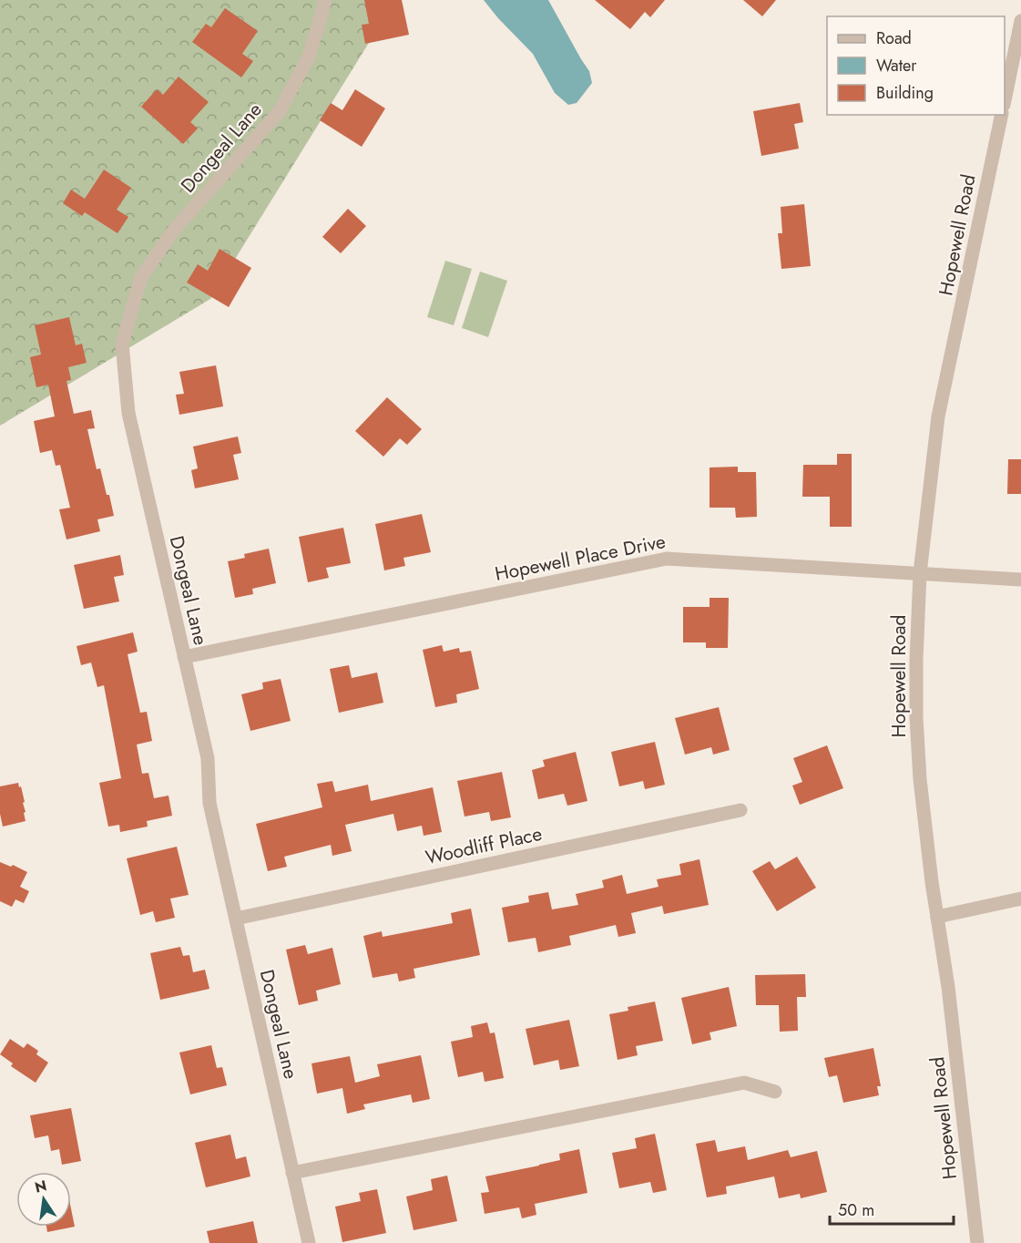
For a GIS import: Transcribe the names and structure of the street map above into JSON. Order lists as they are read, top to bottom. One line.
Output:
{"streets":{"street":["Dongeal Lane","Hopewell Road","Hopewell Place Drive","Woodliff Place"]},"crossings":[["Dongeal Lane","Hopewell Place Drive"],["Dongeal Lane","Woodliff Place"],["Hopewell Road","Hopewell Place Drive"]],"legend":["Road","Water","Building"],"scale_bar":"50 m","north":"top"}
